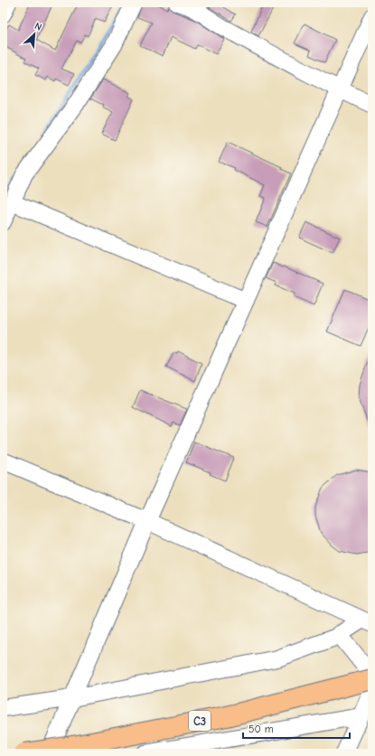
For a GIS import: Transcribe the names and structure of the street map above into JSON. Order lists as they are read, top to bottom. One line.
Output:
{"streets":{"highway":["C3"]},"scale_bar":"50 m","north":"top right"}
